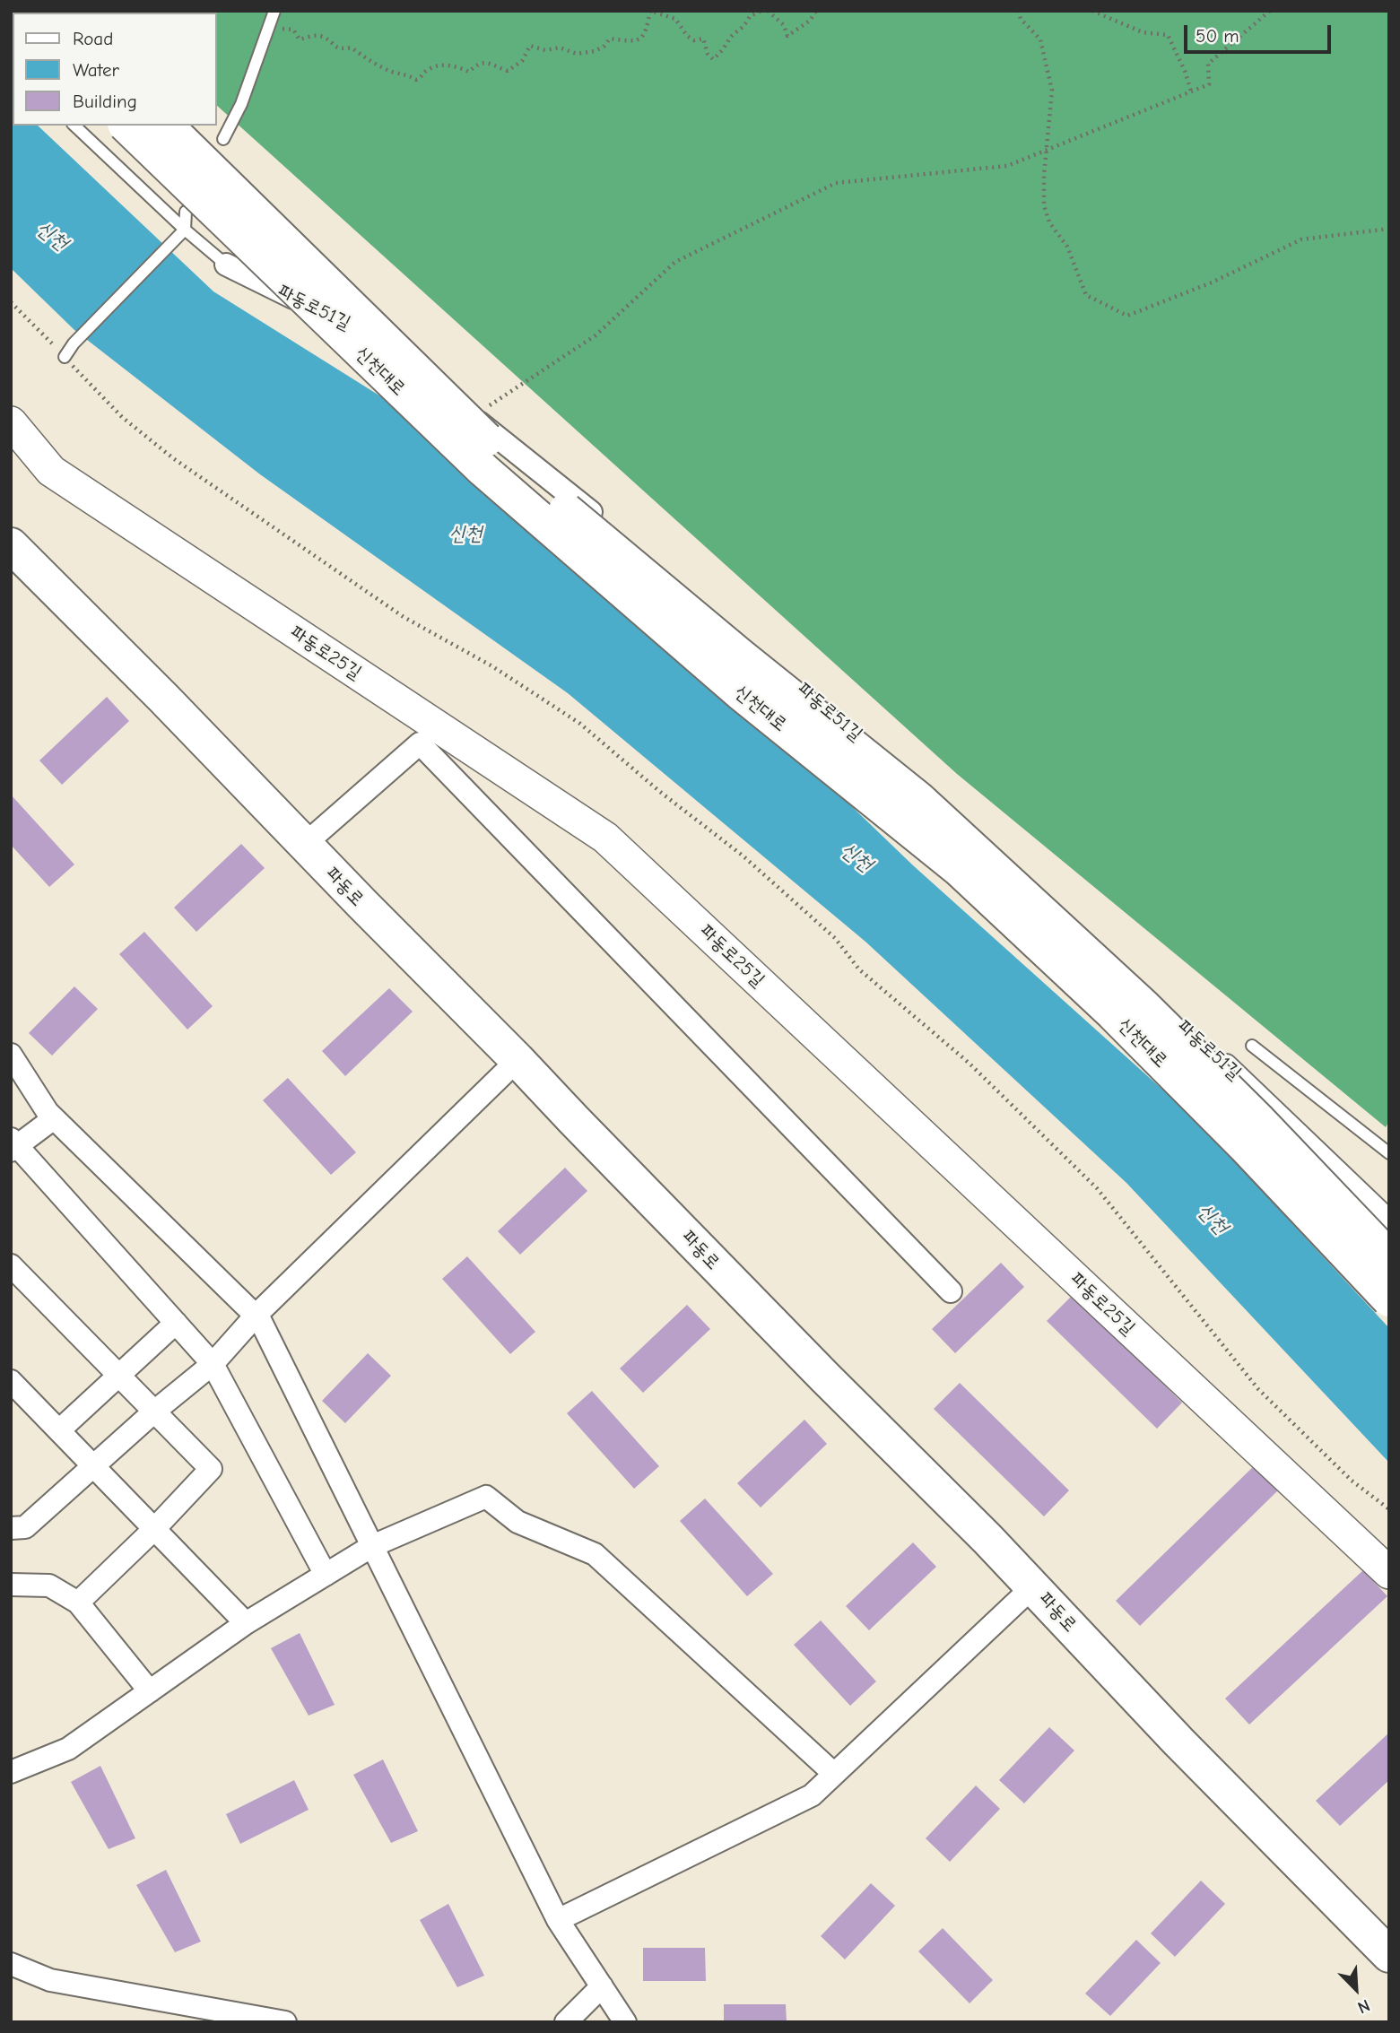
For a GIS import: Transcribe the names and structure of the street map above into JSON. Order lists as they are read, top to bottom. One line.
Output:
{"streets":{"main road":["신천대로","파동로"],"street":["파동로51길","파동로25길"]},"water":["신천"],"legend":["Road","Water","Building"],"scale_bar":"50 m","north":"bottom right"}
